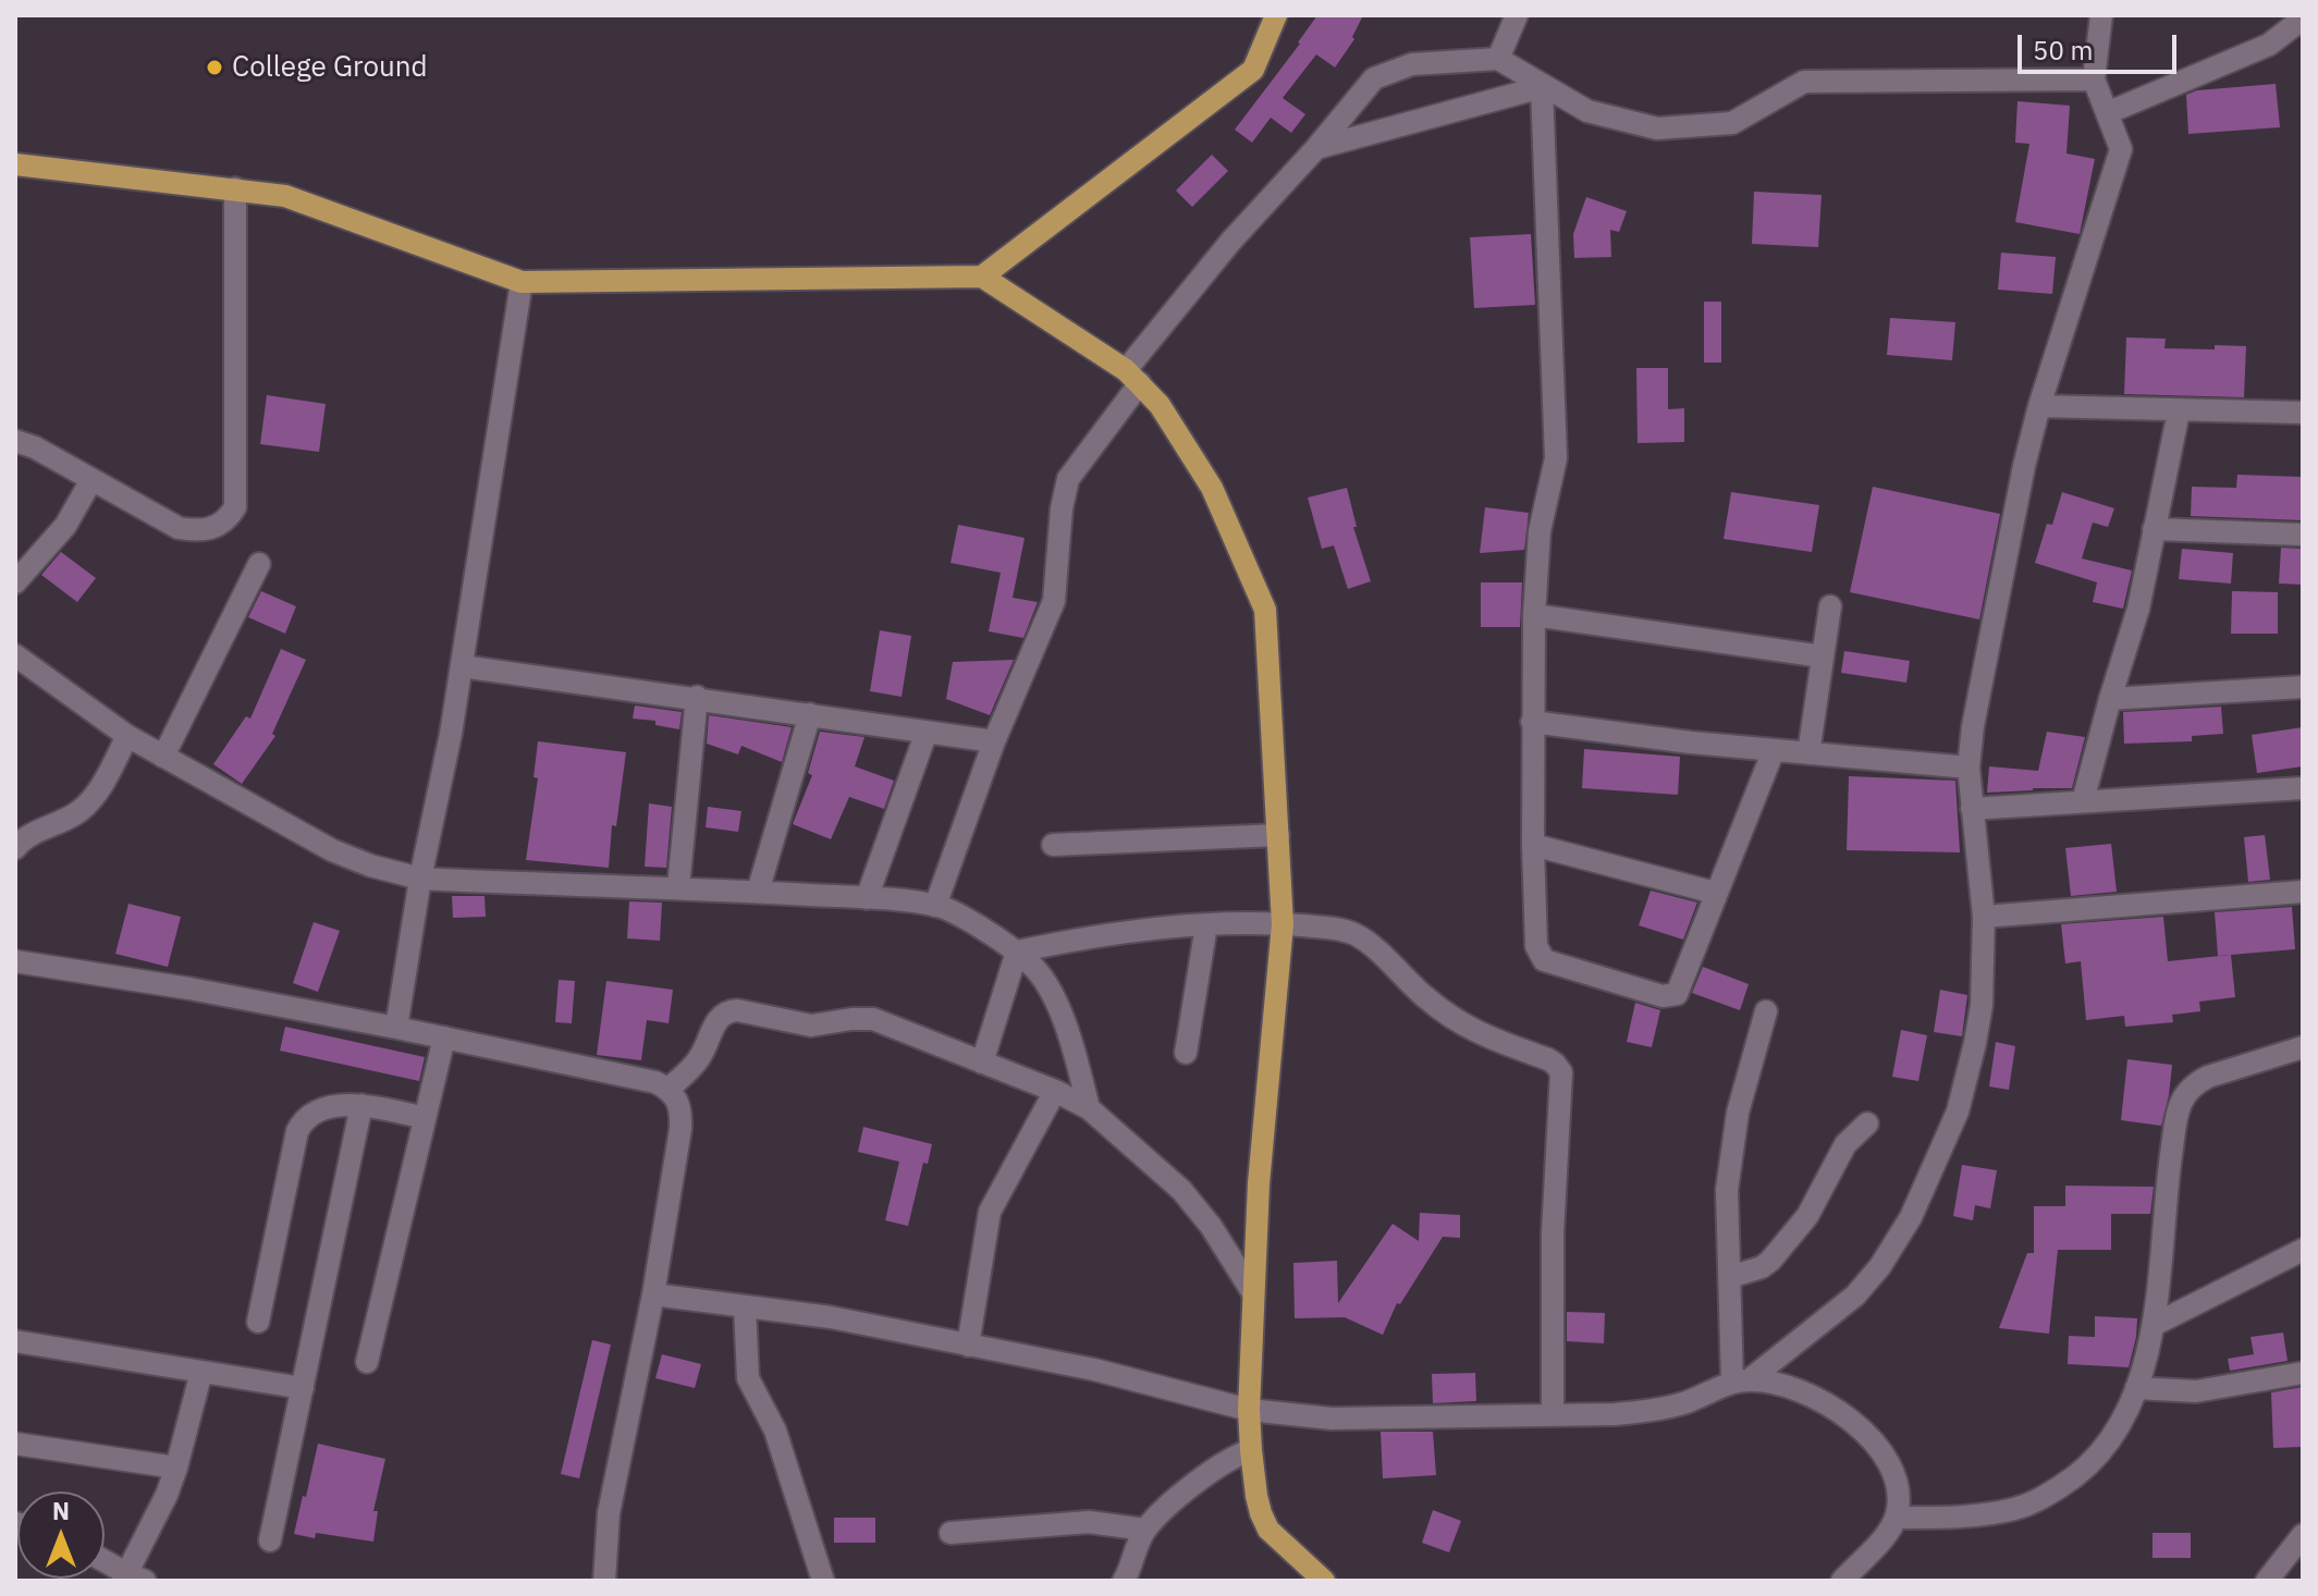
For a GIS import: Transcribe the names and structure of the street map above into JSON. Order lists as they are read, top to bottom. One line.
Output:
{"places":["College Ground"],"scale_bar":"50 m","north":"top"}
